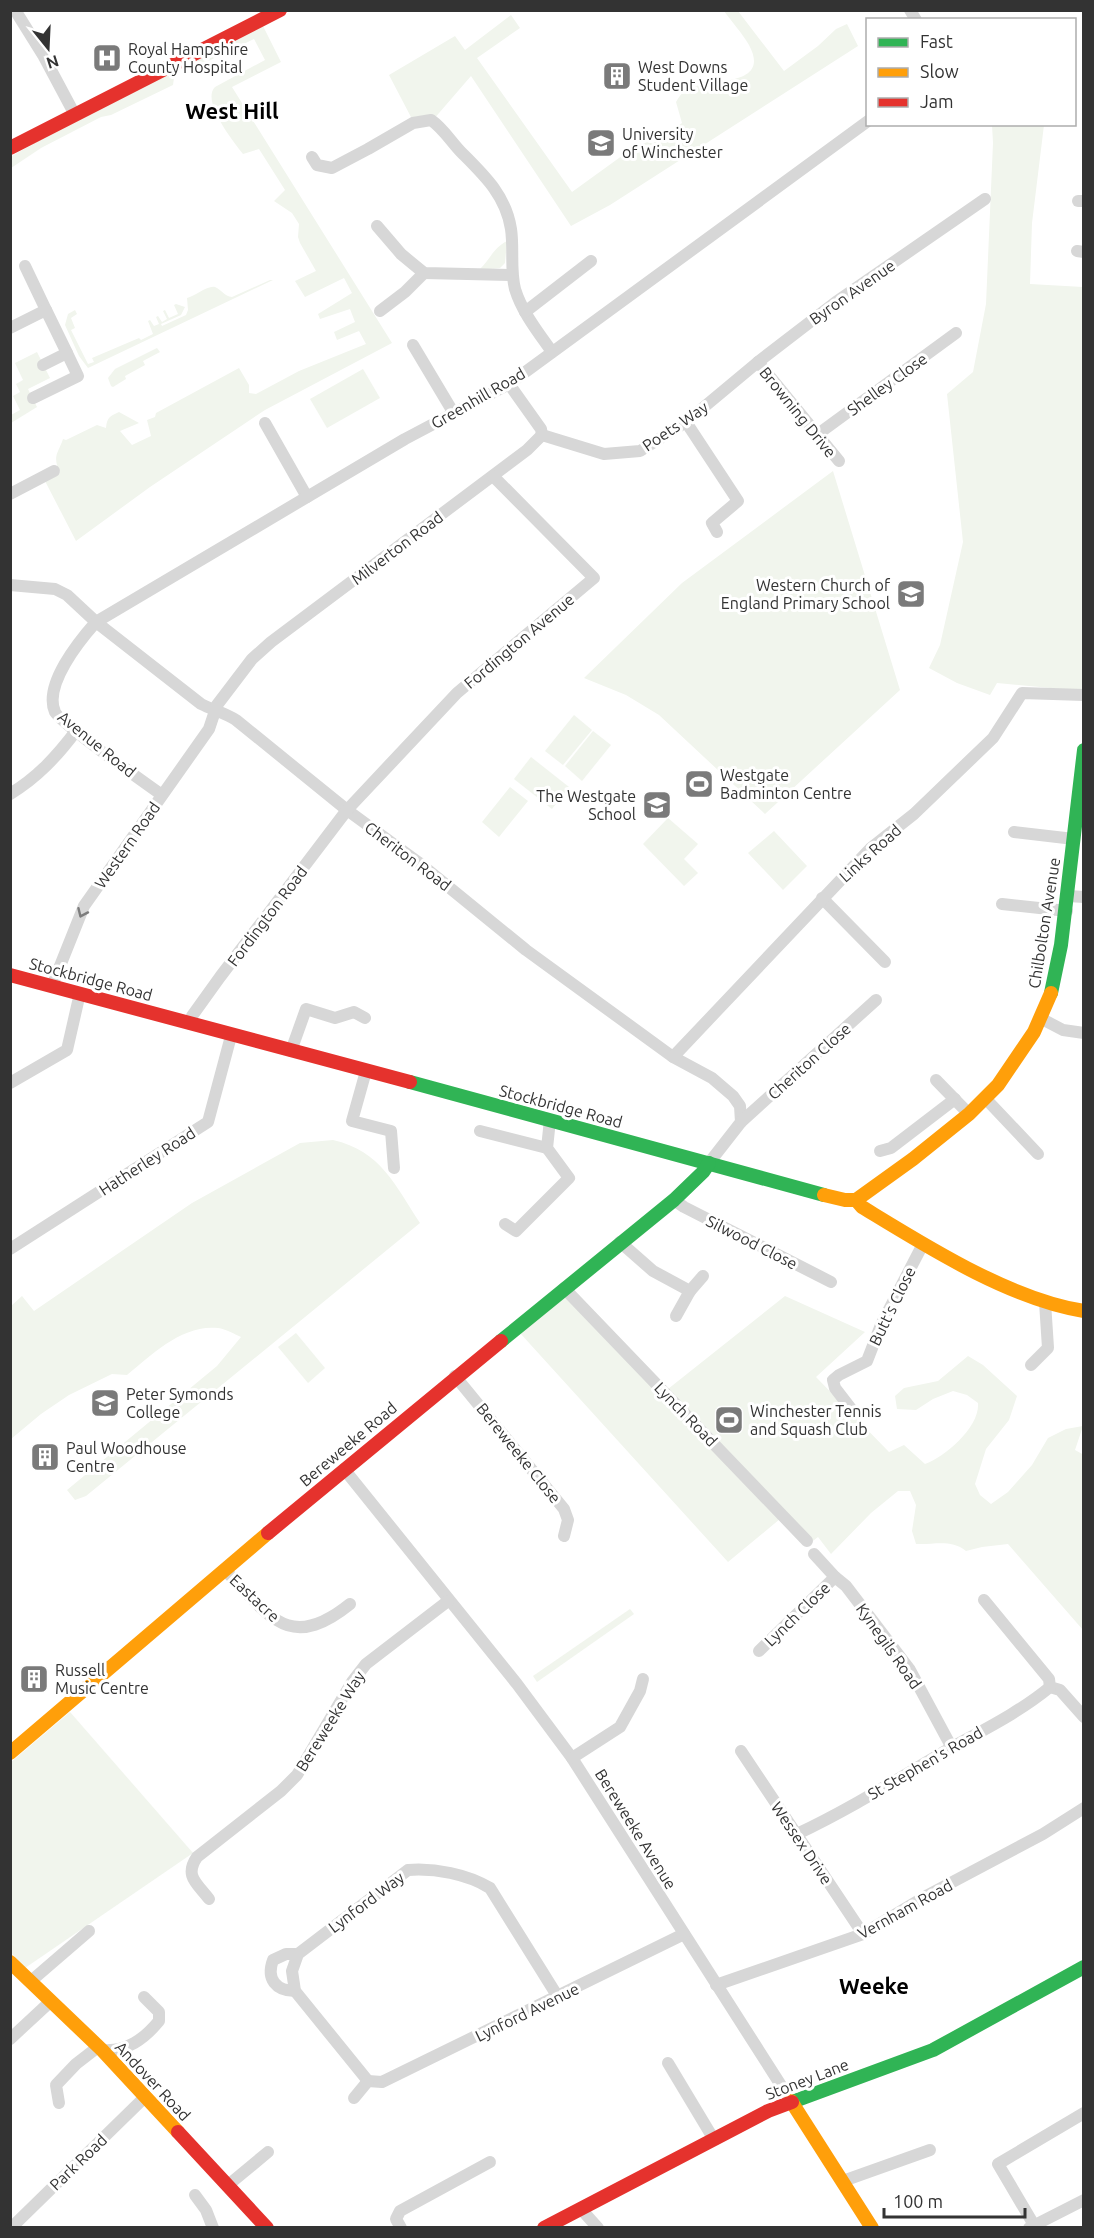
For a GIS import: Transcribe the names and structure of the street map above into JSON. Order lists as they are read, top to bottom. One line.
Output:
{"streets":{"main road":["Chilbolton Avenue","Stockbridge Road","Bereweeke Road","Bereweeke Avenue","Stoney Lane","Andover Road"],"street":["Byron Avenue","Shelley Close","Greenhill Road","Browning Drive","Poets Way","Milverton Road","Fordington Avenue","Avenue Road","Western Road","Links Road","Cheriton Road","Fordington Road","Cheriton Close","Hatherley Road","Silwood Close","Butt's Close","Lynch Road","Bereweeke Close","Eastacre","Lynch Close","Kynegils Road","Bereweeke Way","St Stephen's Road","Wessex Drive","Lynford Way","Vernham Road","Lynford Avenue","Park Road"]},"crossings":[["Byron Avenue","Browning Drive"],["Byron Avenue","Poets Way"],["Shelley Close","Browning Drive"],["Greenhill Road","Avenue Road"],["Greenhill Road","Cheriton Road"],["Poets Way","Milverton Road"],["Milverton Road","Fordington Avenue"],["Milverton Road","Western Road"],["Milverton Road","Cheriton Road"],["Fordington Avenue","Cheriton Road"],["Fordington Avenue","Fordington Road"],["Avenue Road","Western Road"],["Avenue Road","Cheriton Road"],["Western Road","Cheriton Road"],["Western Road","Stockbridge Road"],["Links Road","Cheriton Road"],["Cheriton Road","Fordington Road"],["Cheriton Road","Cheriton Close"],["Fordington Road","Stockbridge Road"],["Chilbolton Avenue","Stockbridge Road"],["Stockbridge Road","Hatherley Road"],["Stockbridge Road","Butt's Close"],["Stockbridge Road","Bereweeke Road"],["Silwood Close","Bereweeke Road"],["Lynch Road","Bereweeke Road"],["Bereweeke Road","Bereweeke Close"],["Bereweeke Road","Eastacre"],["Bereweeke Road","Bereweeke Avenue"],["Lynch Close","Kynegils Road"],["Kynegils Road","St Stephen's Road"],["Bereweeke Way","Bereweeke Avenue"],["St Stephen's Road","Wessex Drive"],["Bereweeke Avenue","Vernham Road"],["Bereweeke Avenue","Lynford Avenue"],["Bereweeke Avenue","Stoney Lane"],["Wessex Drive","Vernham Road"],["Lynford Way","Lynford Avenue"],["Andover Road","Park Road"]],"one_way":["Western Road"],"districts":["West Hill","Weeke"],"places":{"hospital":["Royal Hampshire County Hospital"],"building":["West Downs Student Village","Paul Woodhouse Centre","Russell Music Centre"],"school or university":["University of Winchester","Western Church of England Primary School","The Westgate School","Peter Symonds College"],"sports":["Westgate Badminton Centre","Winchester Tennis and Squash Club"]},"legend":["Fast","Slow","Jam"],"scale_bar":"100 m","north":"bottom"}
